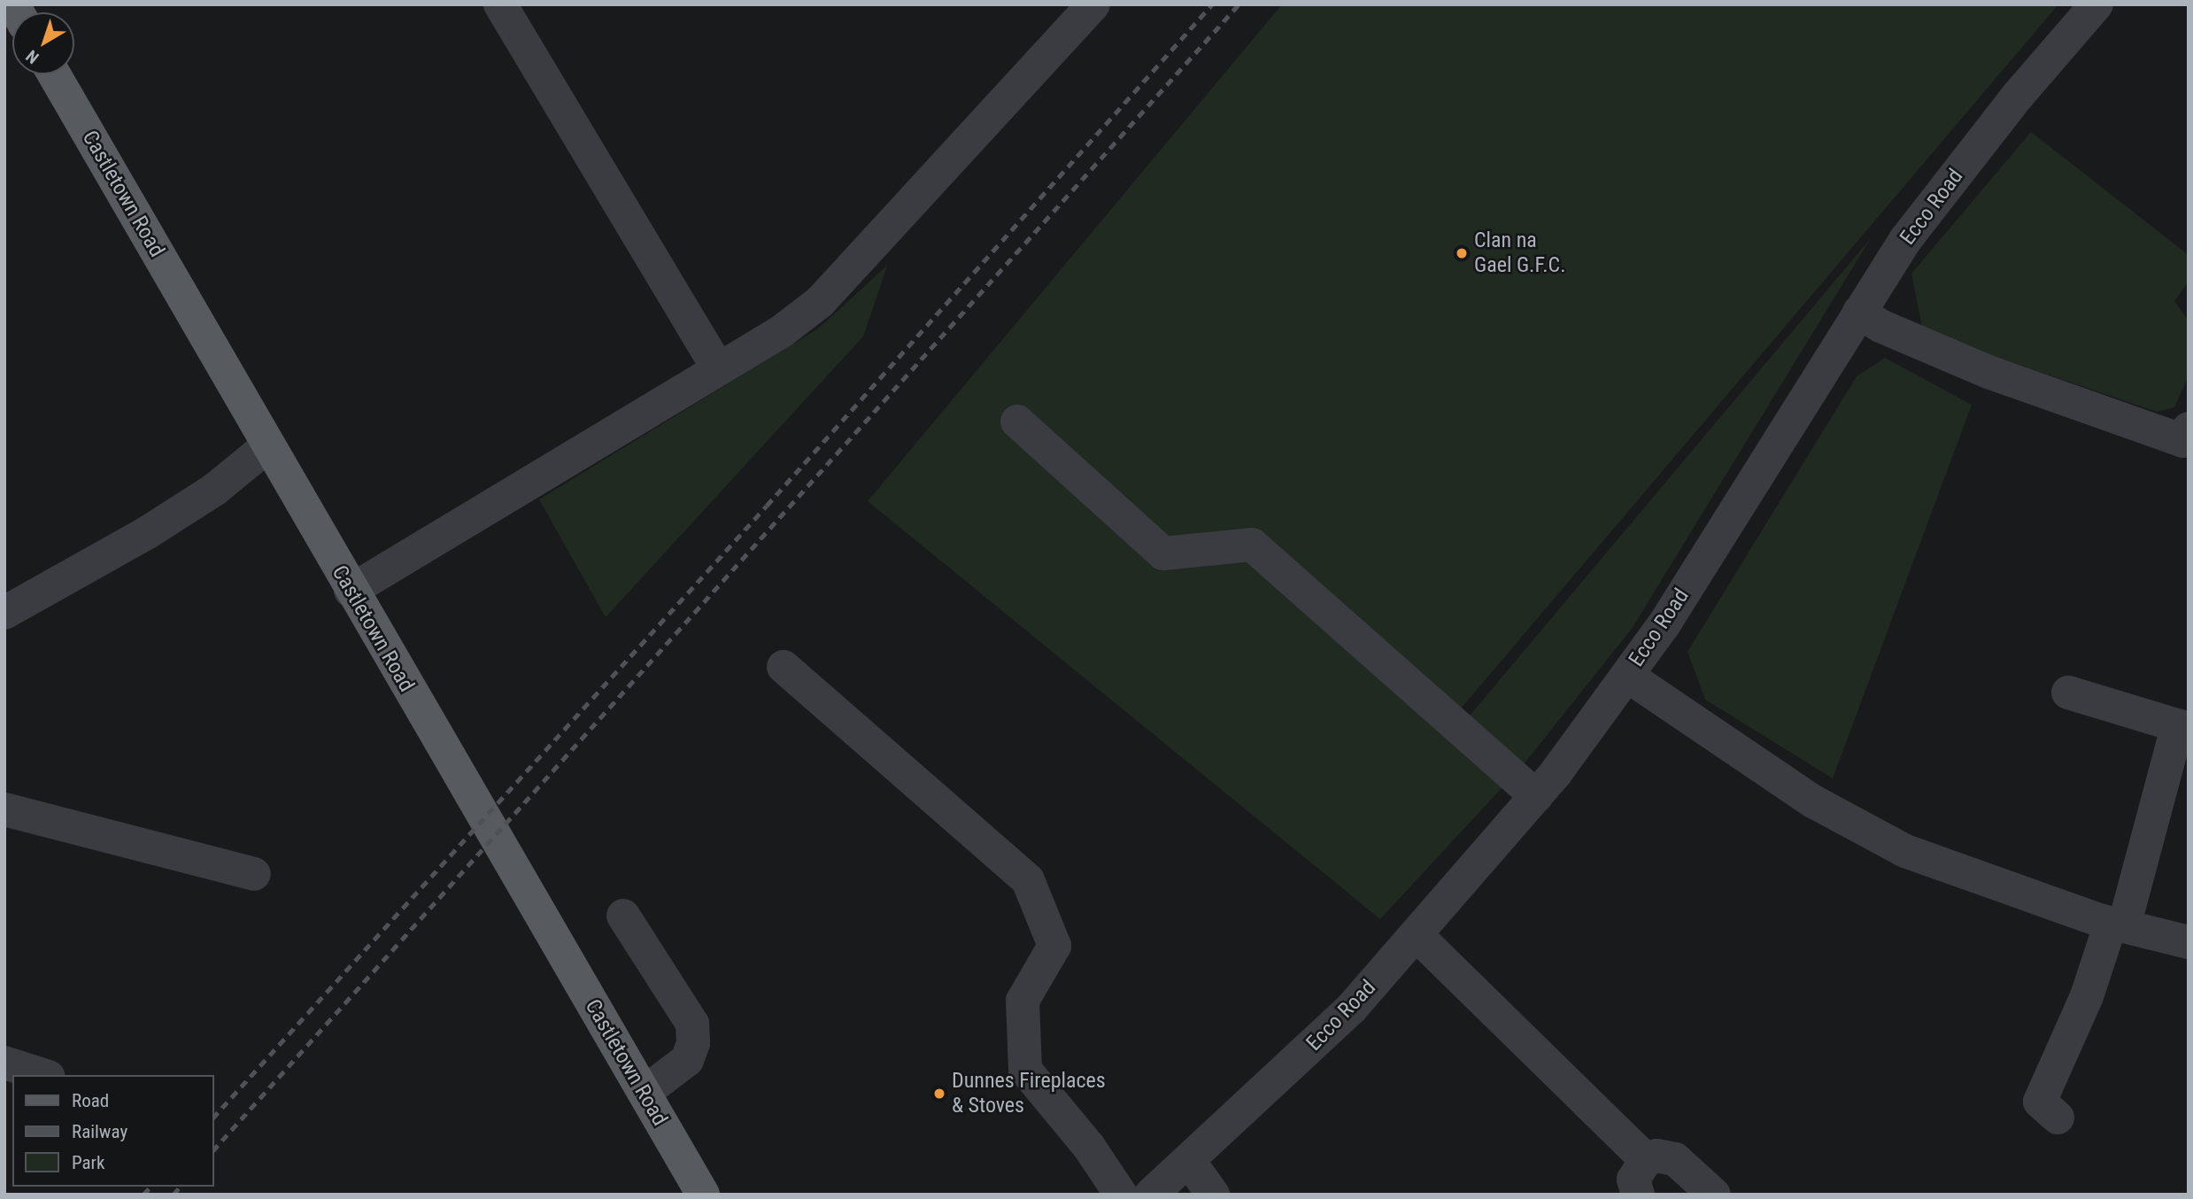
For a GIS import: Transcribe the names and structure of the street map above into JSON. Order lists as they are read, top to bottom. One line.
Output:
{"streets":{"main road":["Castletown Road"],"street":["Ecco Road"]},"places":["Clan na Gael G.F.C.","Dunnes Fireplaces & Stoves"],"legend":["Road","Railway","Park"],"north":"bottom left"}
